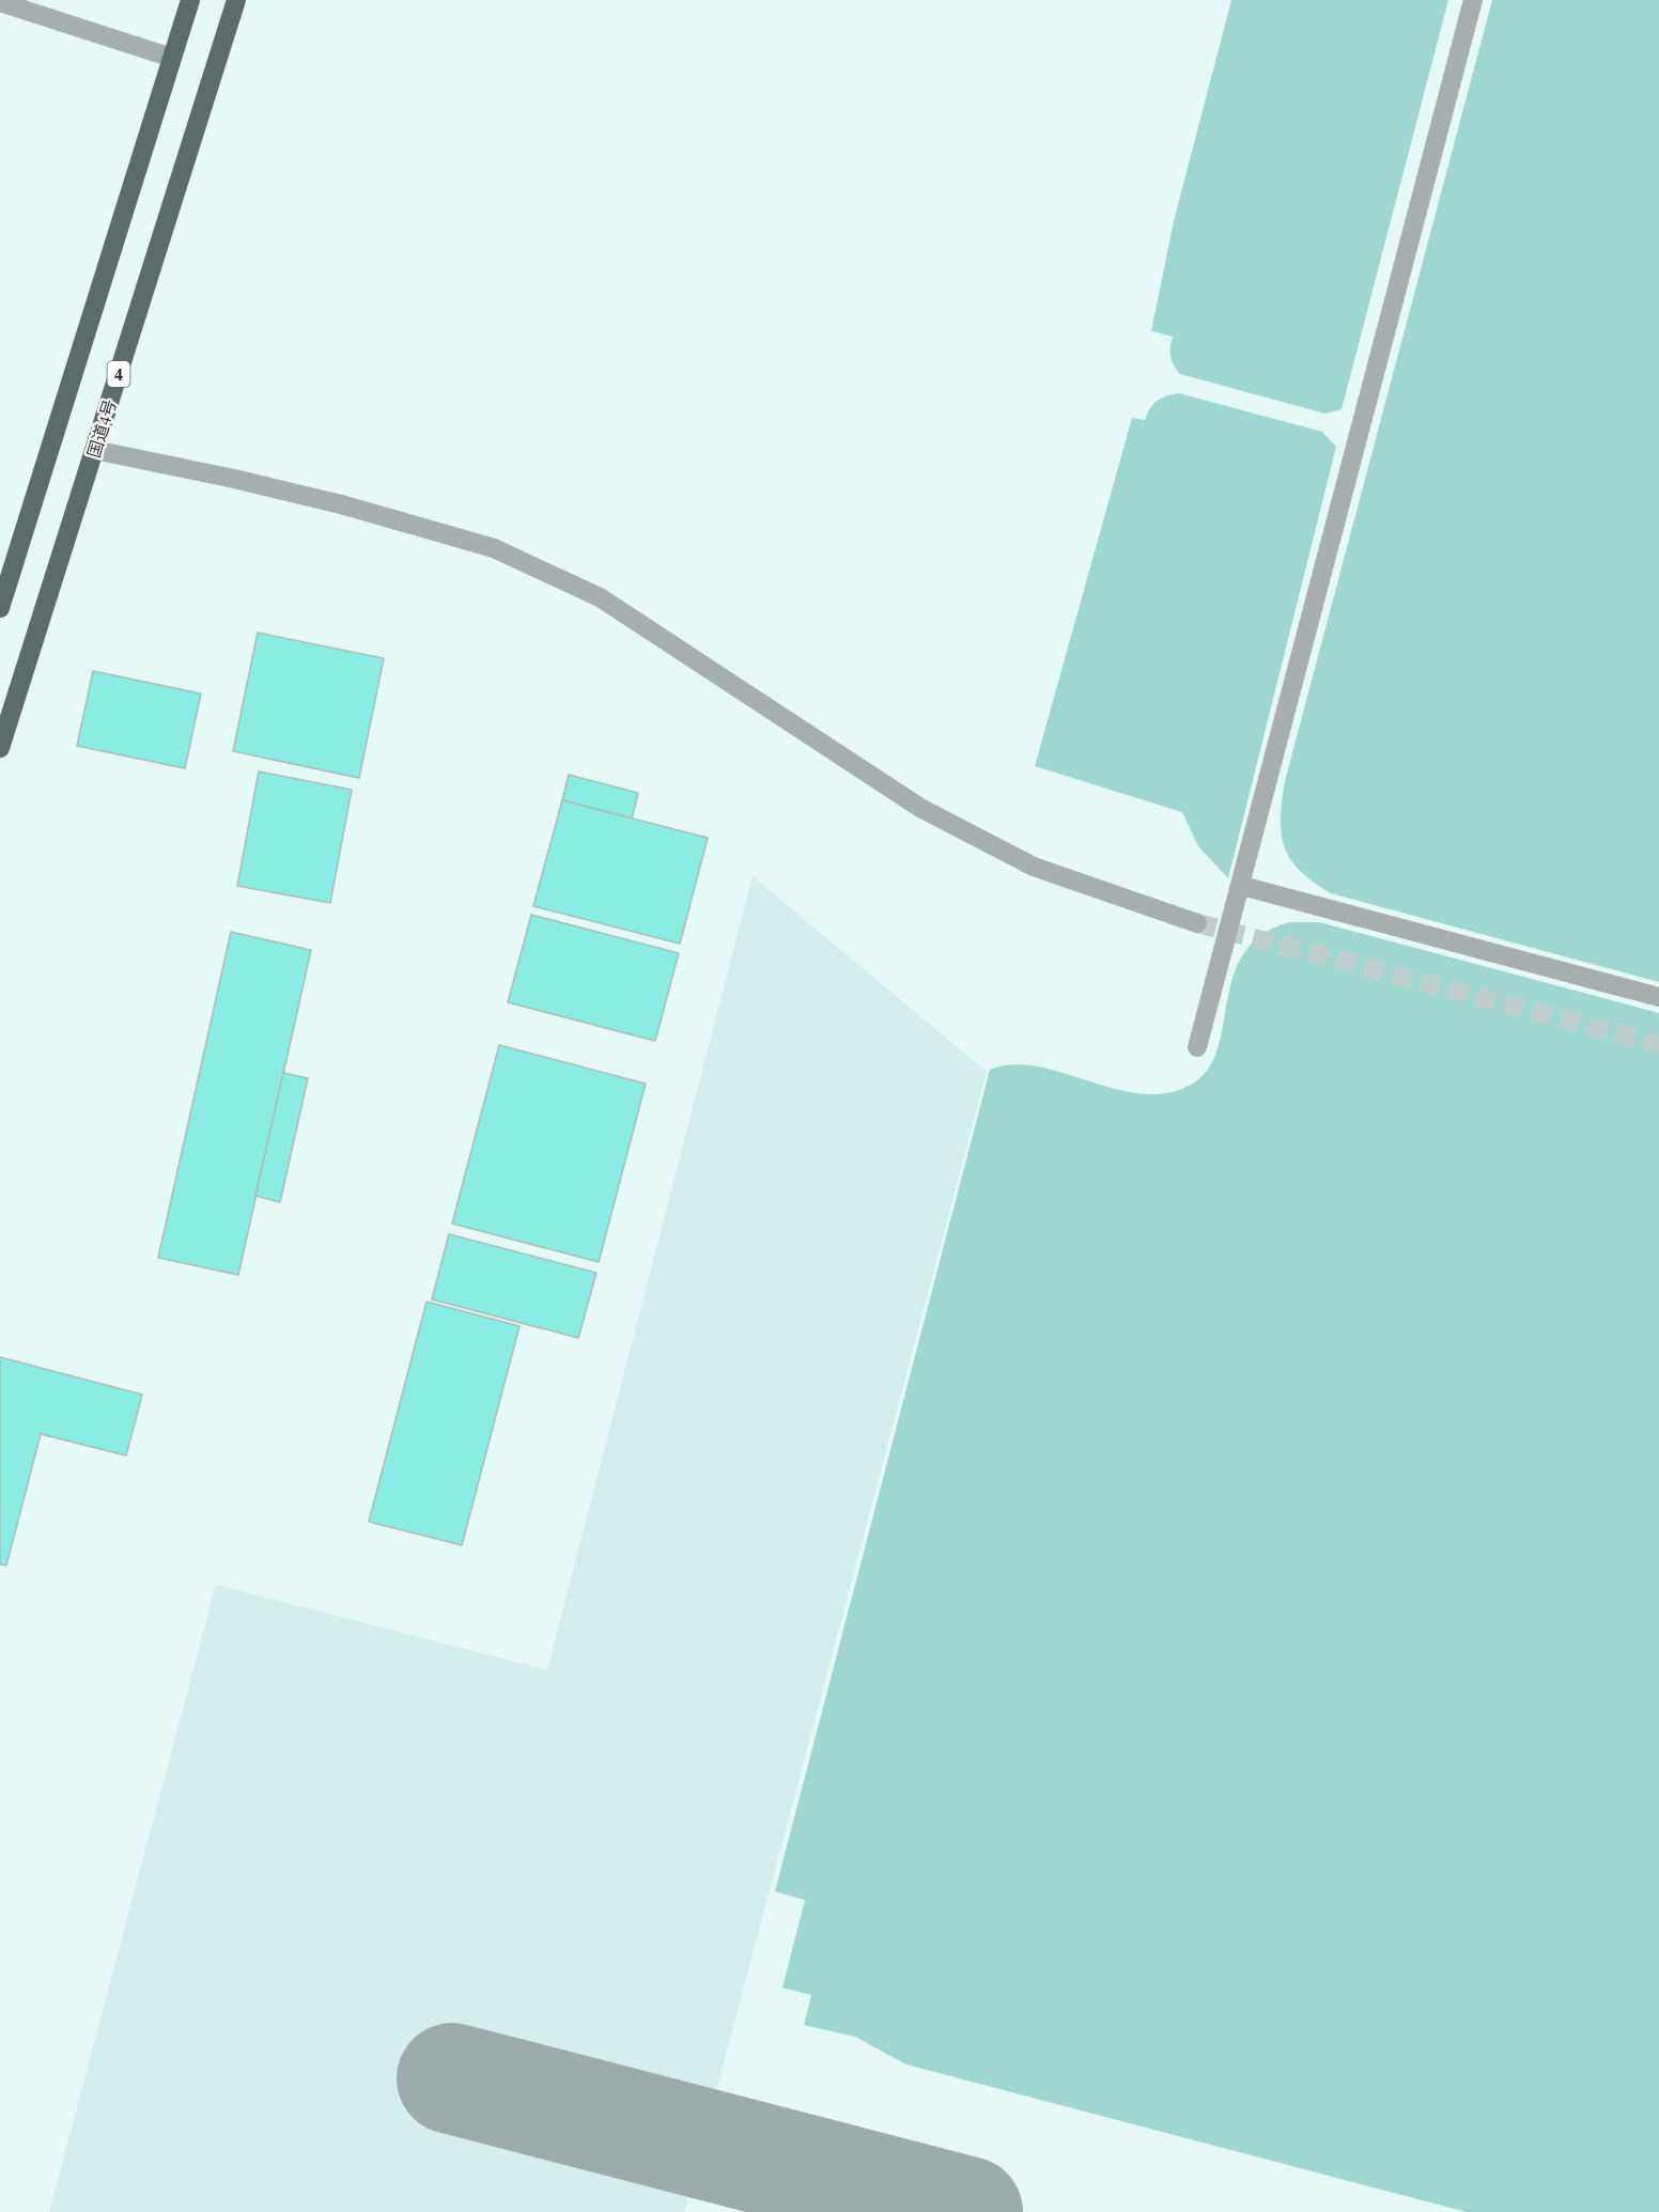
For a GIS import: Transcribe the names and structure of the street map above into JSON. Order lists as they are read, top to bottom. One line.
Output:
{"streets":{"highway":["4","国道4号"]}}
